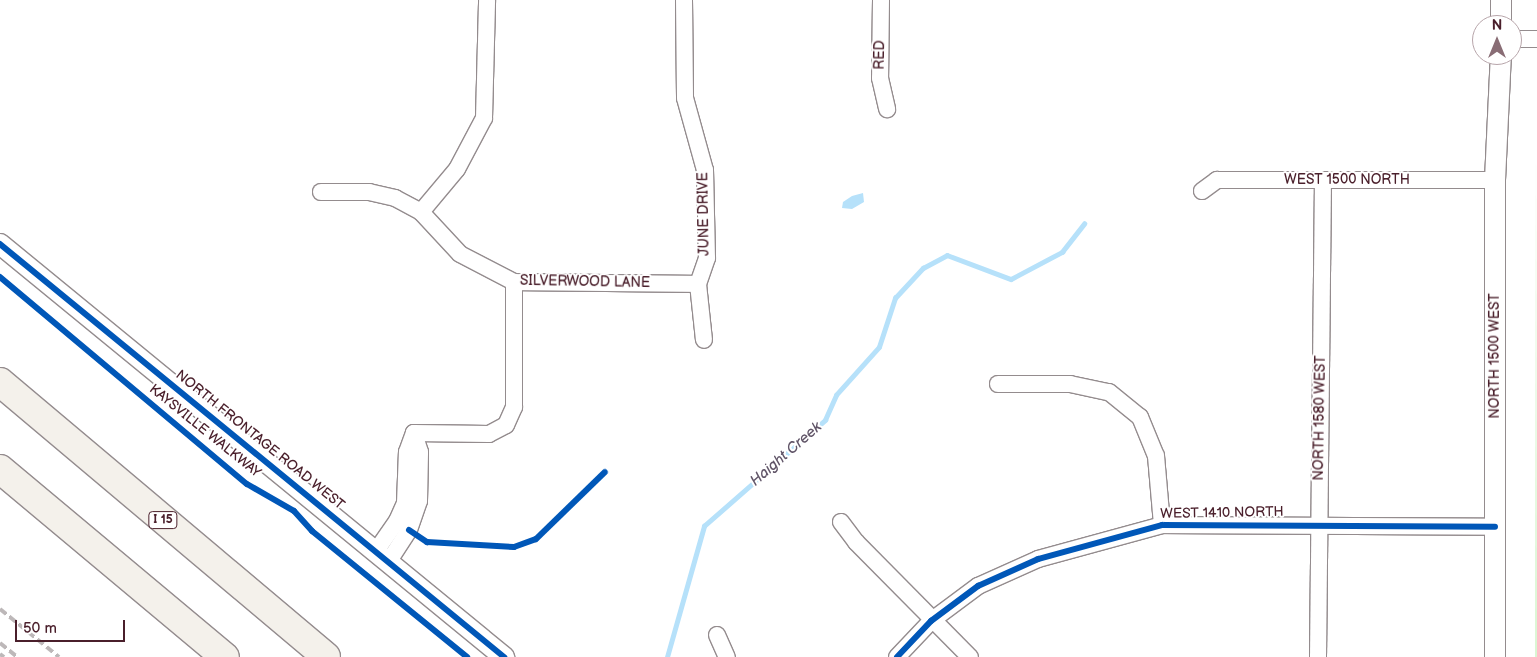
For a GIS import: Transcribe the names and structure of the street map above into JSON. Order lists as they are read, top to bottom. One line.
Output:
{"streets":{"highway":["I 15"],"street":["RED","WEST 1500 NORTH","JUNE DRIVE","SILVERWOOD LANE","NORTH 1500 WEST","NORTH 1580 WEST","NORTH FRONTAGE ROAD WEST","WEST 1410 NORTH"],"cycle path":["KAYSVILLE WALKWAY"]},"crossings":[["WEST 1500 NORTH","NORTH 1500 WEST"],["WEST 1500 NORTH","NORTH 1580 WEST"],["JUNE DRIVE","SILVERWOOD LANE"],["NORTH 1500 WEST","WEST 1410 NORTH"],["NORTH 1580 WEST","WEST 1410 NORTH"]],"water":["Haight Creek"],"scale_bar":"50 m","north":"top"}
